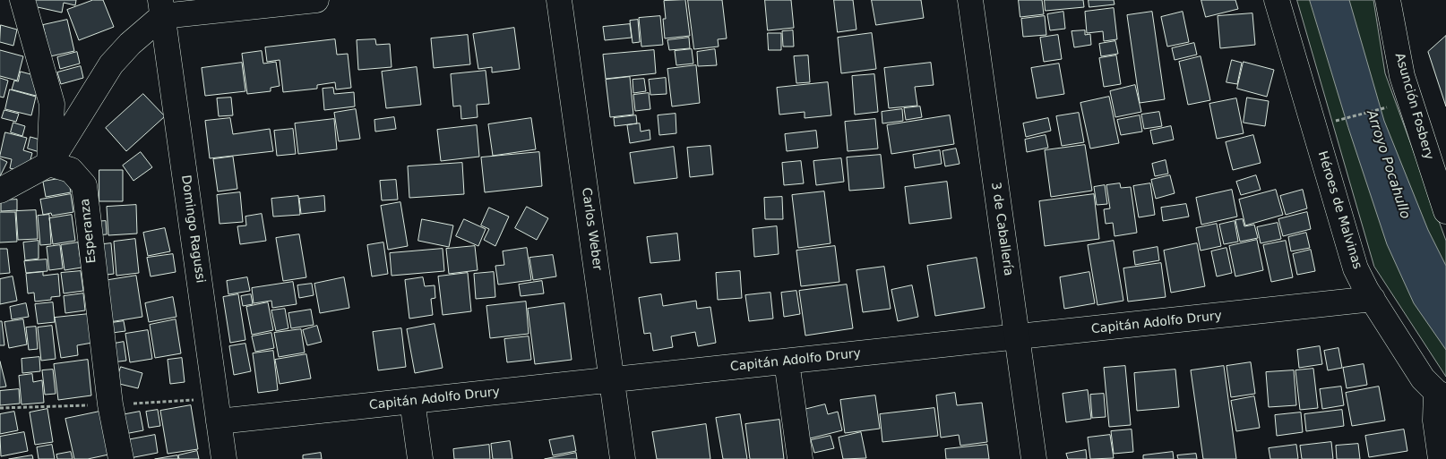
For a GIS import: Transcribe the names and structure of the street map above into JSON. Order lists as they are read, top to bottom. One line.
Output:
{"streets":{"street":["Asunción Fosbery","Héroes de Malvinas","Domingo Ragussi","Carlos Weber","3 de Caballería","Esperanza","Capitán Adolfo Drury"]},"crossings":[["Héroes de Malvinas","Capitán Adolfo Drury"],["Domingo Ragussi","Capitán Adolfo Drury"],["Carlos Weber","Capitán Adolfo Drury"],["3 de Caballería","Capitán Adolfo Drury"]],"water":["Arroyo Pocahullo"]}
